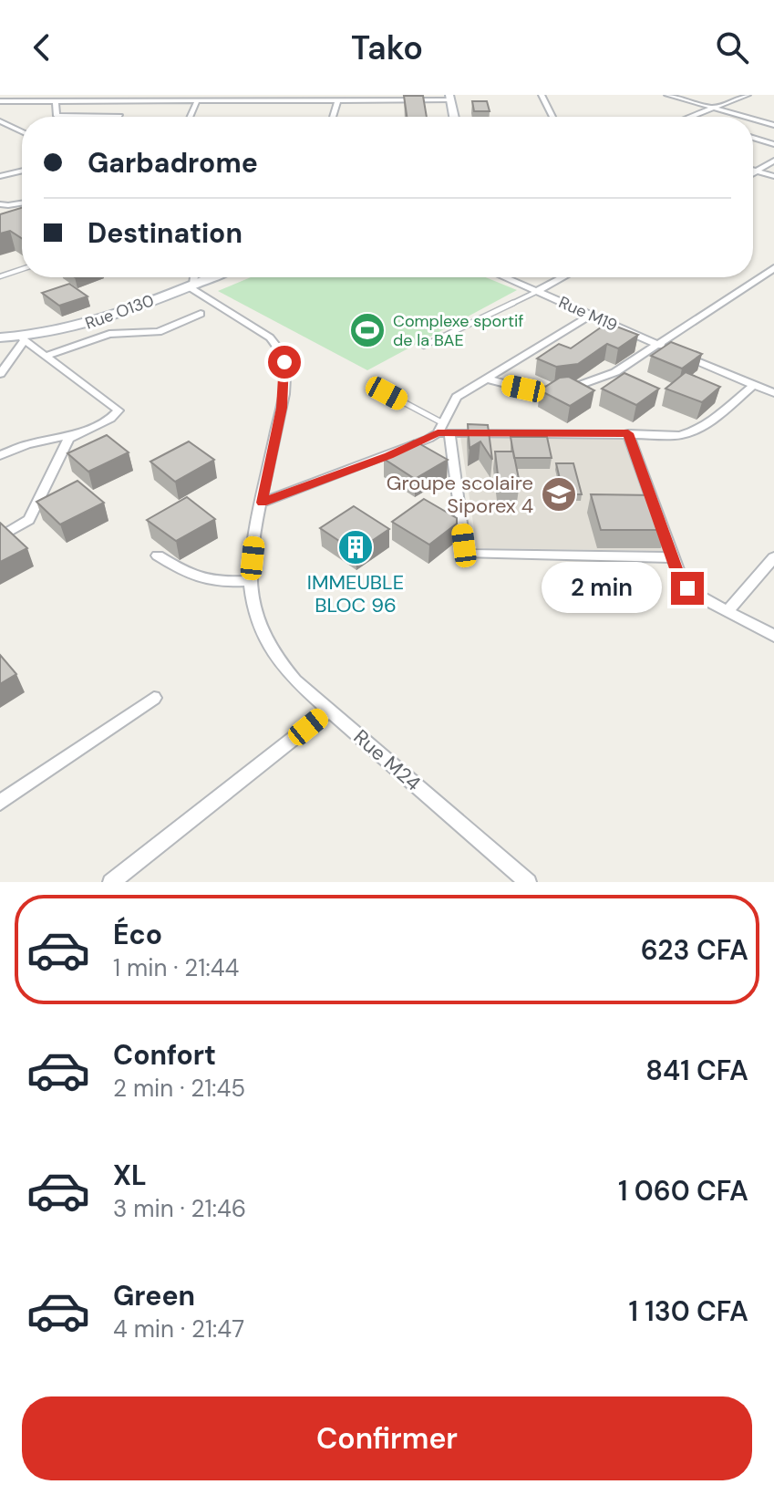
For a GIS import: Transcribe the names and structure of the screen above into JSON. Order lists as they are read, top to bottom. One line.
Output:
{"streets":{"street":["Rue O130","Rue M19","Rue M24"]},"crossings":[["Rue O130","Rue M24"]],"places":{"sports":["Complexe sportif de la BAE"],"school or university":["Groupe scolaire Siporex 4"],"building":["IMMEUBLE BLOC 96"]},"page":{"header":"Tako","banner":["Garbadrome","Destination"],"bubble":"2 min","list":[{"name":"Éco","note":"1 min · 21:44","value":"623 CFA"},{"name":"Confort","note":"2 min · 21:45","value":"841 CFA"},{"name":"XL","note":"3 min · 21:46","value":"1 060 CFA"},{"name":"Green","note":"4 min · 21:47","value":"1 130 CFA"}],"buttons":"Confirmer"}}
